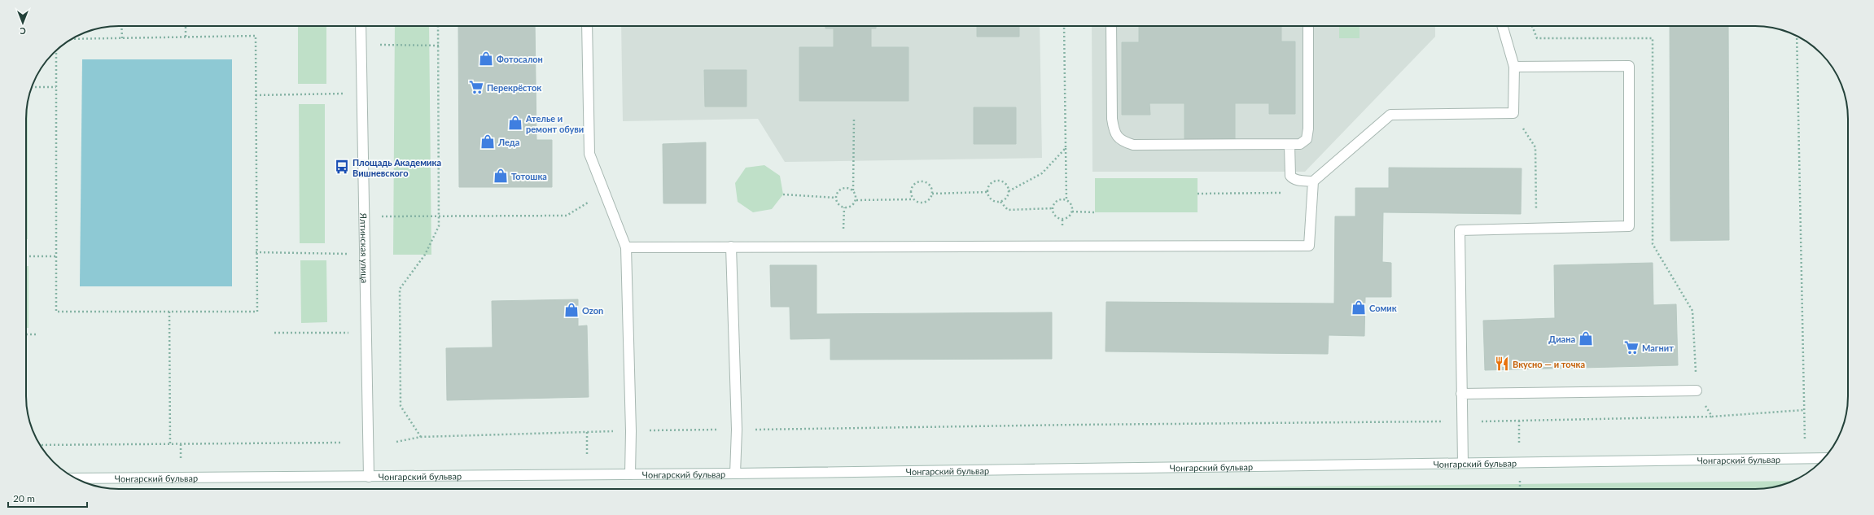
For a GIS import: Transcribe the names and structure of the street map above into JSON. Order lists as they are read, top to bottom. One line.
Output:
{"streets":{"main road":["Ялтинская улица","Чонгарский бульвар"]},"crossings":[["Ялтинская улица","Чонгарский бульвар"]],"places":{"shop":["Фотосалон","Ателье и ремонт обуви","Леда","Тотошка","Сомик","Ozon","Диана"],"supermarket":["Перекрёсток","Магнит"],"bus stop":["Площадь Академика Вишневского"],"restaurant":["Вкусно — и точка"]},"scale_bar":"20 m","north":"bottom"}
